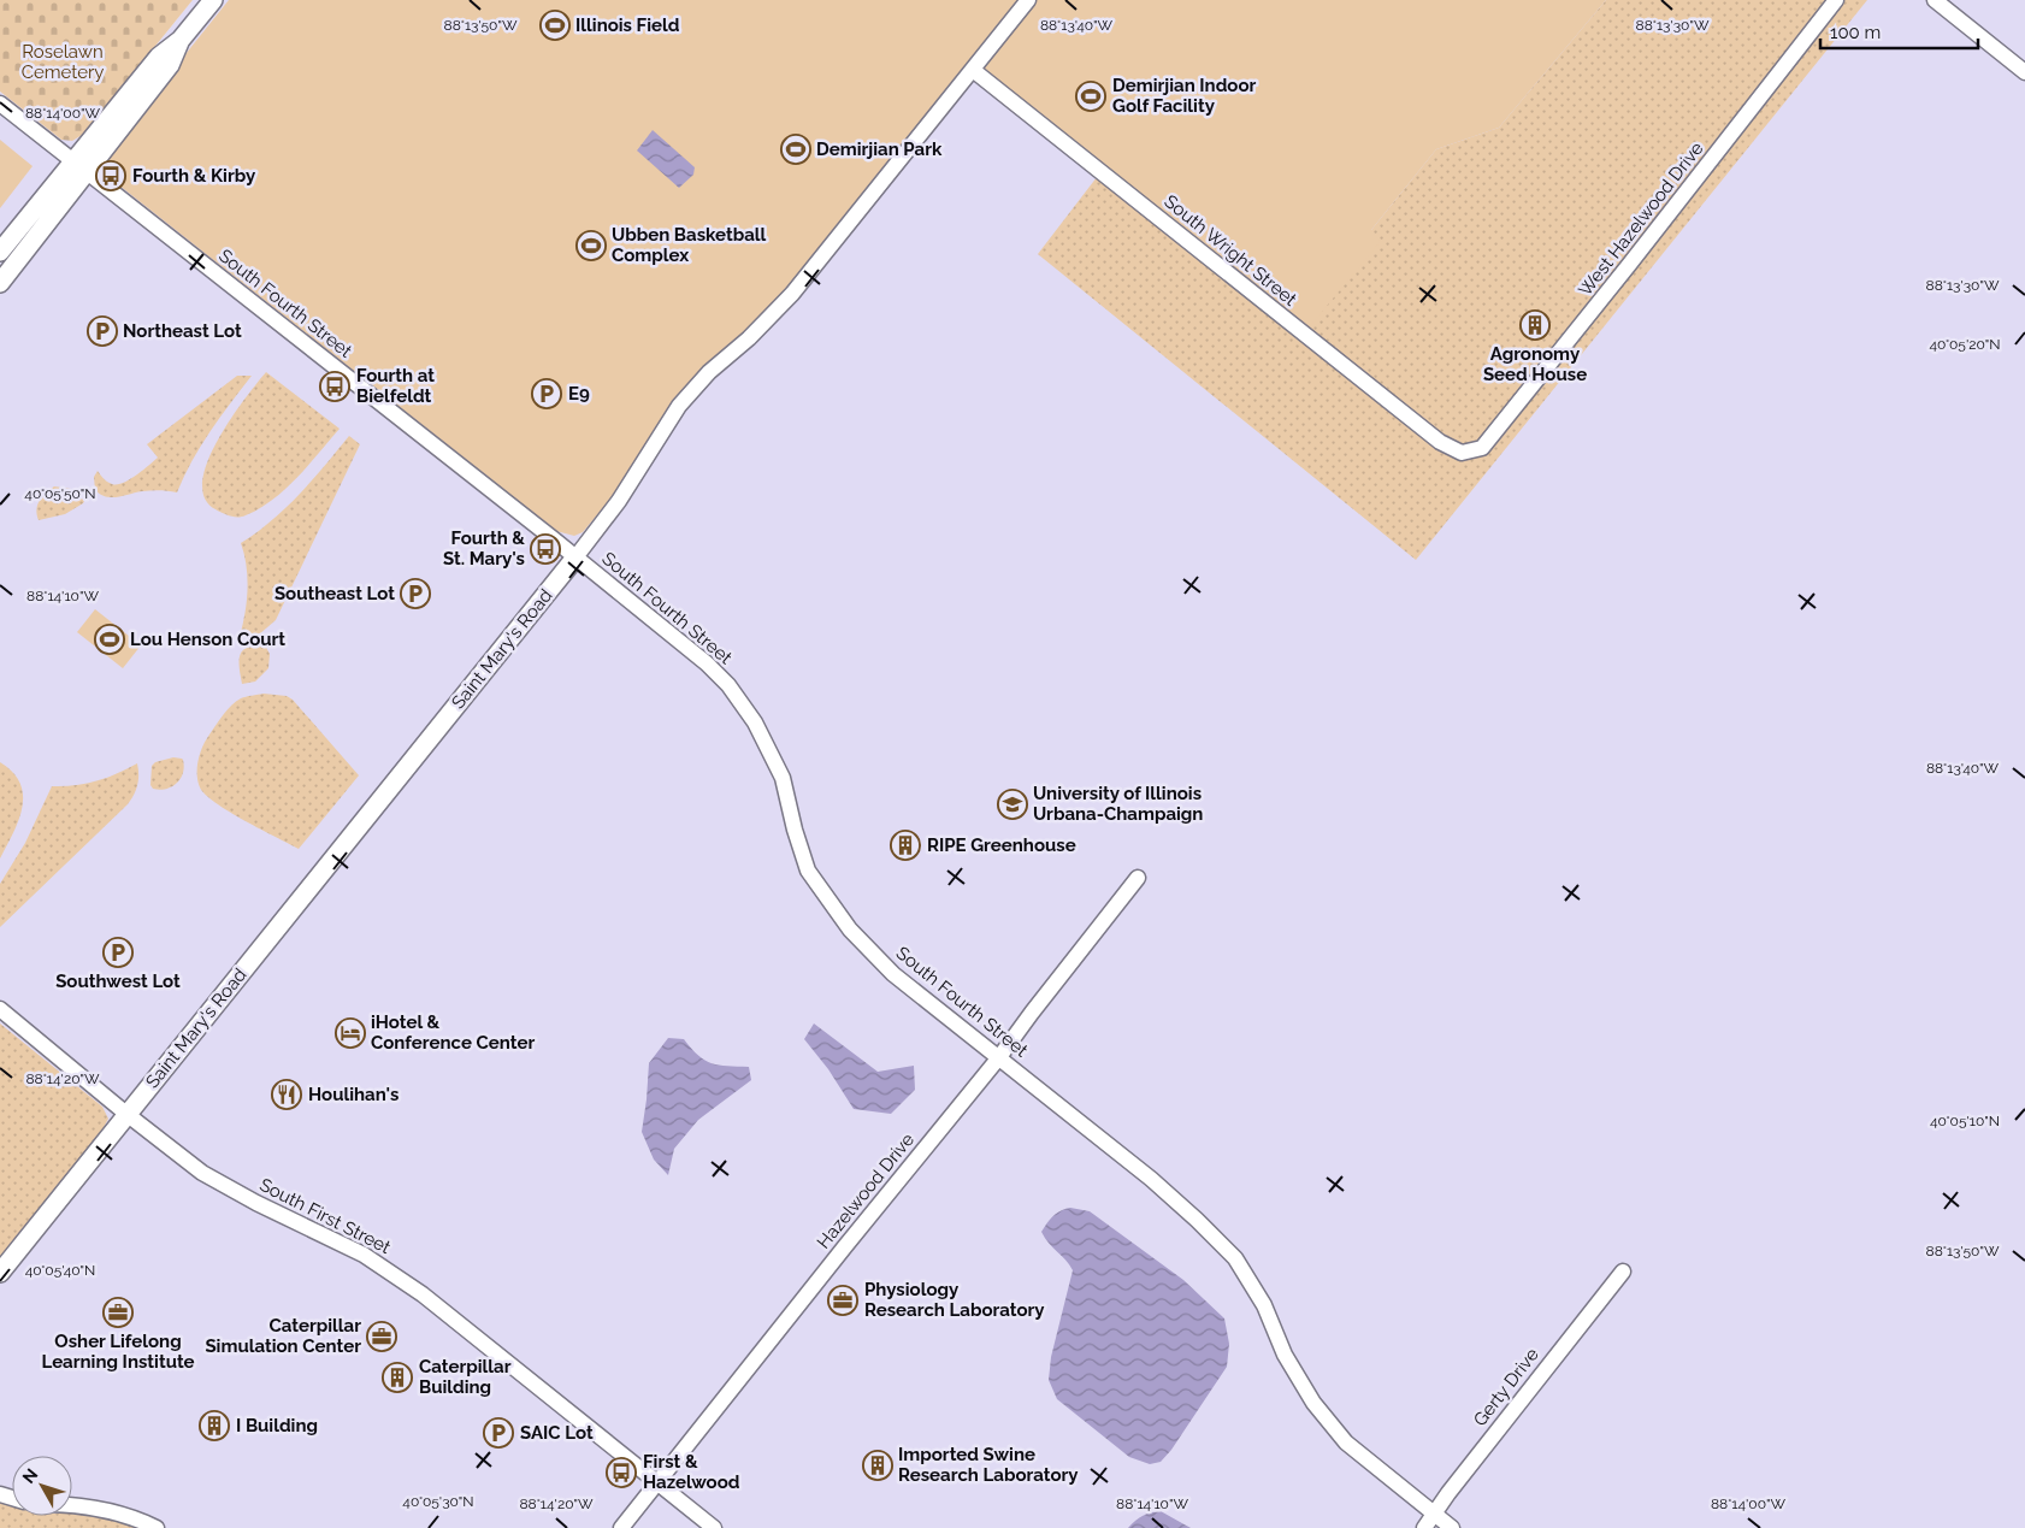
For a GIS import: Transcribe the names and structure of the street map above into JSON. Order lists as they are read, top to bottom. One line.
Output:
{"streets":{"main road":["Saint Mary's Road"],"street":["West Hazelwood Drive","South Wright Street","South Fourth Street","Hazelwood Drive","South First Street","Gerty Drive"]},"crossings":[["West Hazelwood Drive","South Wright Street"],["South Wright Street","Saint Mary's Road"],["South Fourth Street","Saint Mary's Road"],["South Fourth Street","Hazelwood Drive"],["South Fourth Street","Gerty Drive"],["Saint Mary's Road","South First Street"],["Hazelwood Drive","South First Street"]],"parks":["Roselawn Cemetery"],"places":{"sports":["Illinois Field","Demirjian Indoor Golf Facility","Demirjian Park","Ubben Basketball Complex","Lou Henson Court"],"bus stop":["Fourth & Kirby","Fourth at Bielfeldt","Fourth & St. Mary's","First & Hazelwood"],"building":["Agronomy Seed House","RIPE Greenhouse","Caterpillar Building","I Building","Imported Swine Research Laboratory"],"parking":["Northeast Lot","E9","Southeast Lot","Southwest Lot","SAIC Lot"],"school or university":["University of Illinois Urbana-Champaign"],"hotel":["iHotel & Conference Center"],"restaurant":["Houlihan's"],"office":["Physiology Research Laboratory","Osher Lifelong Learning Institute","Caterpillar Simulation Center"]},"scale_bar":"100 m","north":"top left","coordinates":["88°13'50\"W","88°13'40\"W","88°13'30\"W","88°14'00\"W","40°05'20\"N","40°05'50\"N","88°14'10\"W","88°14'20\"W","40°05'10\"N","40°05'40\"N","40°05'30\"N"]}
